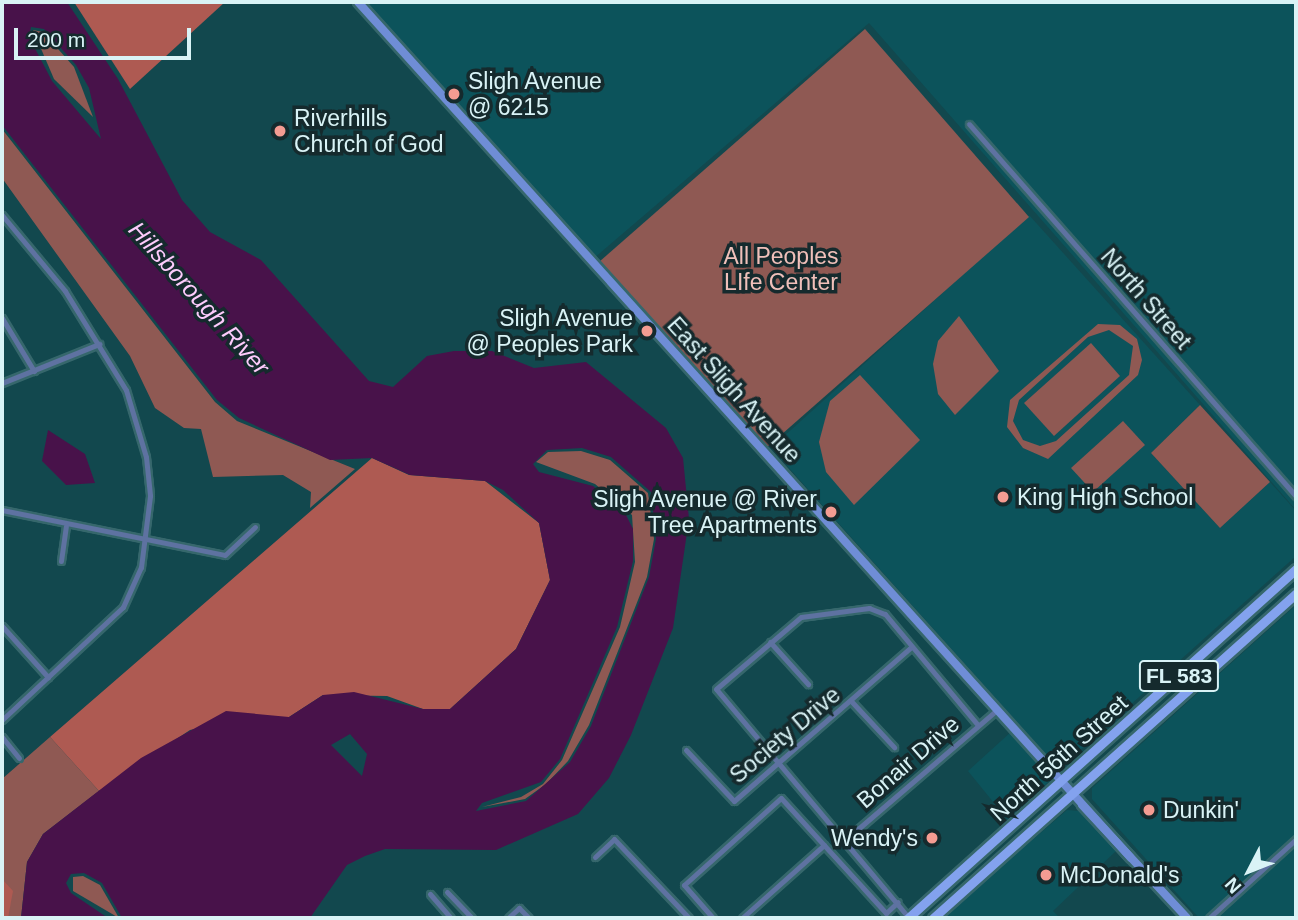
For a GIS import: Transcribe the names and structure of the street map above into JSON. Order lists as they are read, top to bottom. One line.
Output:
{"streets":{"main road":["FL 583","North 56th Street"],"street":["North Street","East Sligh Avenue","Society Drive","Bonair Drive"]},"crossings":[["East Sligh Avenue","North 56th Street"],["East Sligh Avenue","Bonair Drive"]],"water":["Hillsborough River"],"parks":["All Peoples LIfe Center"],"places":["Sligh Avenue @ 6215","Riverhills Church of God","Sligh Avenue @ Peoples Park","King High School","Sligh Avenue @ River Tree Apartments","Dunkin'","Wendy's","McDonald's"],"scale_bar":"200 m","north":"bottom left"}
